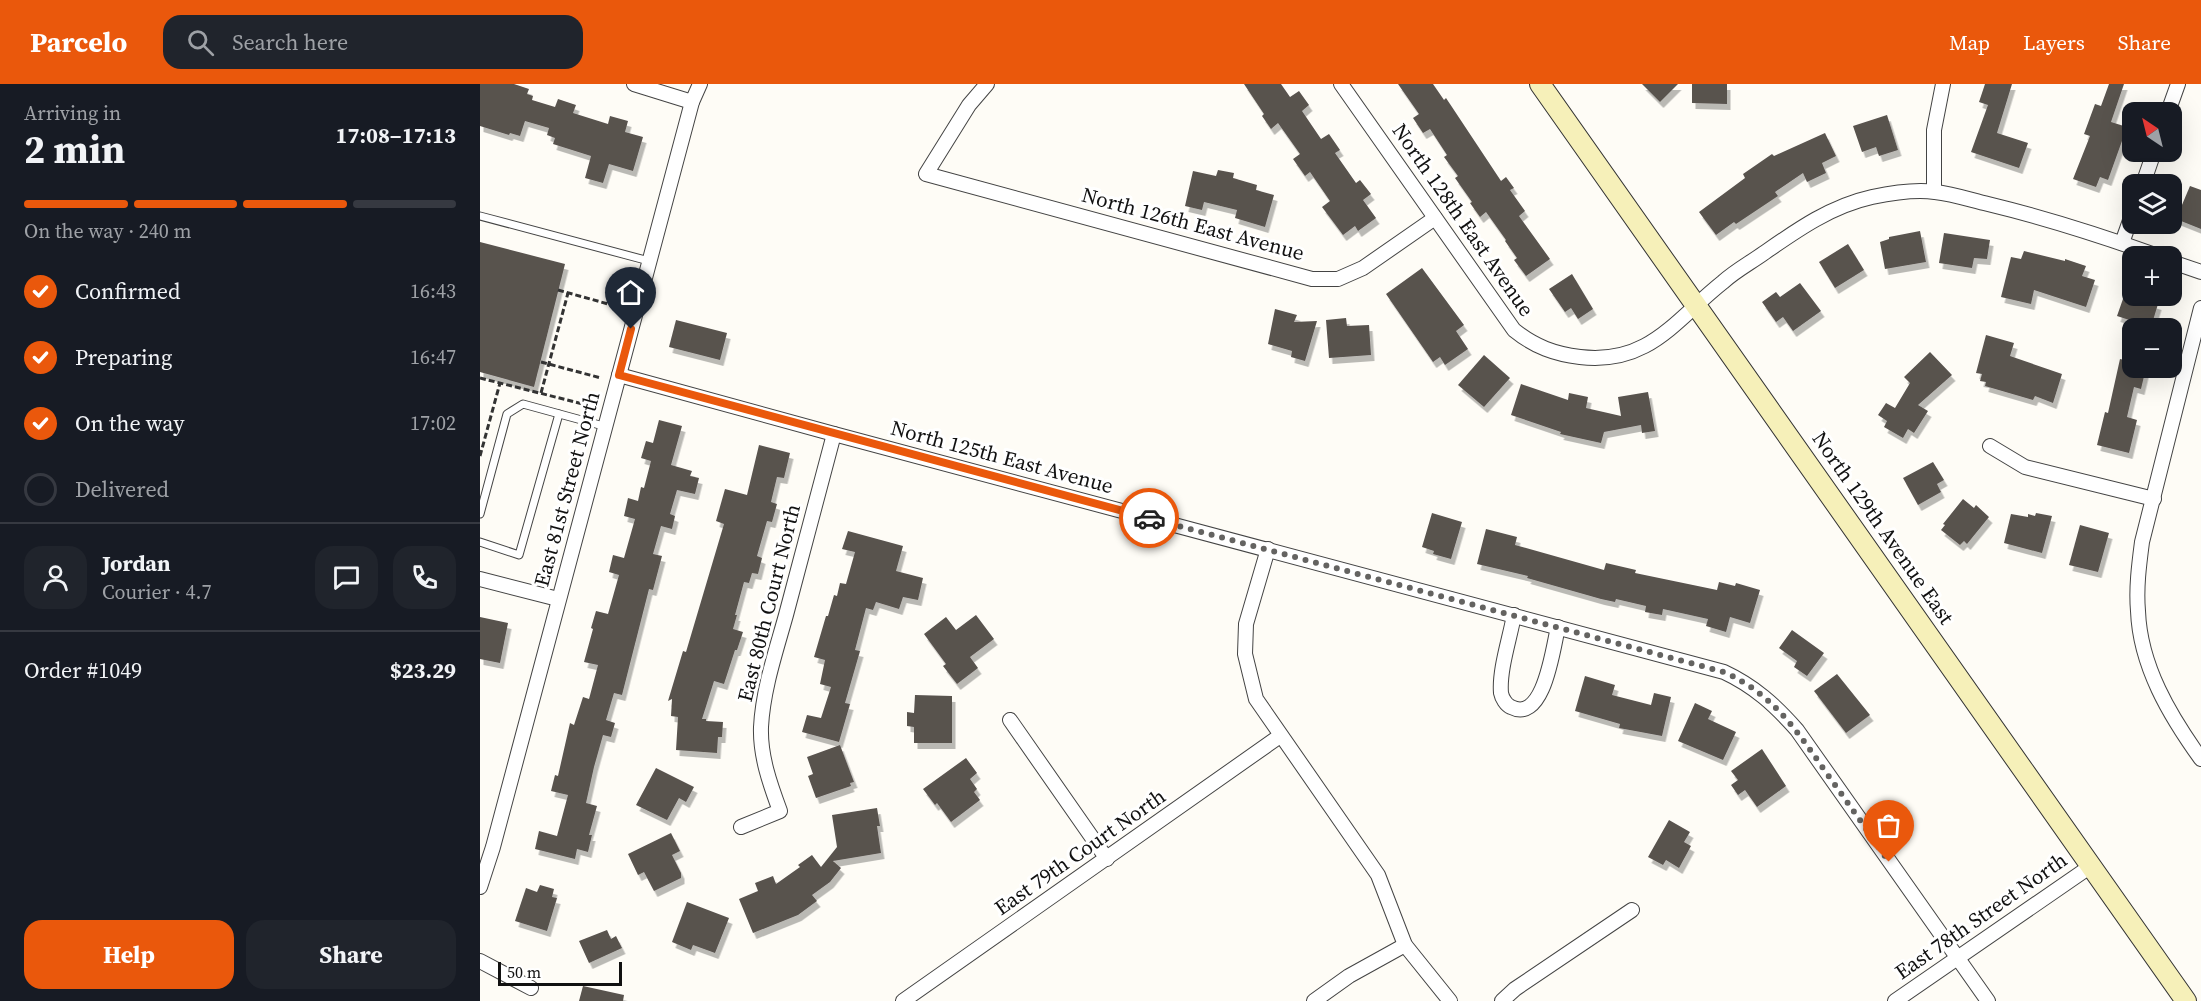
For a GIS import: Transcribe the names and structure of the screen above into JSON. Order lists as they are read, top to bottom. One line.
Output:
{"streets":{"main road":["North 129th Avenue East"],"street":["North 128th East Avenue","North 126th East Avenue","North 125th East Avenue","East 81st Street North","East 80th Court North","East 79th Court North","East 78th Street North"]},"crossings":[["North 128th East Avenue","North 126th East Avenue"],["North 128th East Avenue","North 129th Avenue East"],["North 125th East Avenue","East 81st Street North"],["North 125th East Avenue","East 80th Court North"],["North 125th East Avenue","East 78th Street North"],["North 129th Avenue East","East 78th Street North"]],"scale_bar":"50 m","north":"top left","page":{"header":"Parcelo","search":"Search here","nav":["Map","Layers","Share"],"heading":["2 min","Arriving in","17:08–17:13"],"panel":["Jordan","Courier · 4.7","Order #1049","$23.29"],"map_buttons":["+","−"],"bar":"On the way · 240 m","list":[["Confirmed","16:43"],["Preparing","16:47"],["On the way","17:02"],"Delivered"],"buttons":["Help","Share"],"scale":"50 m"}}
